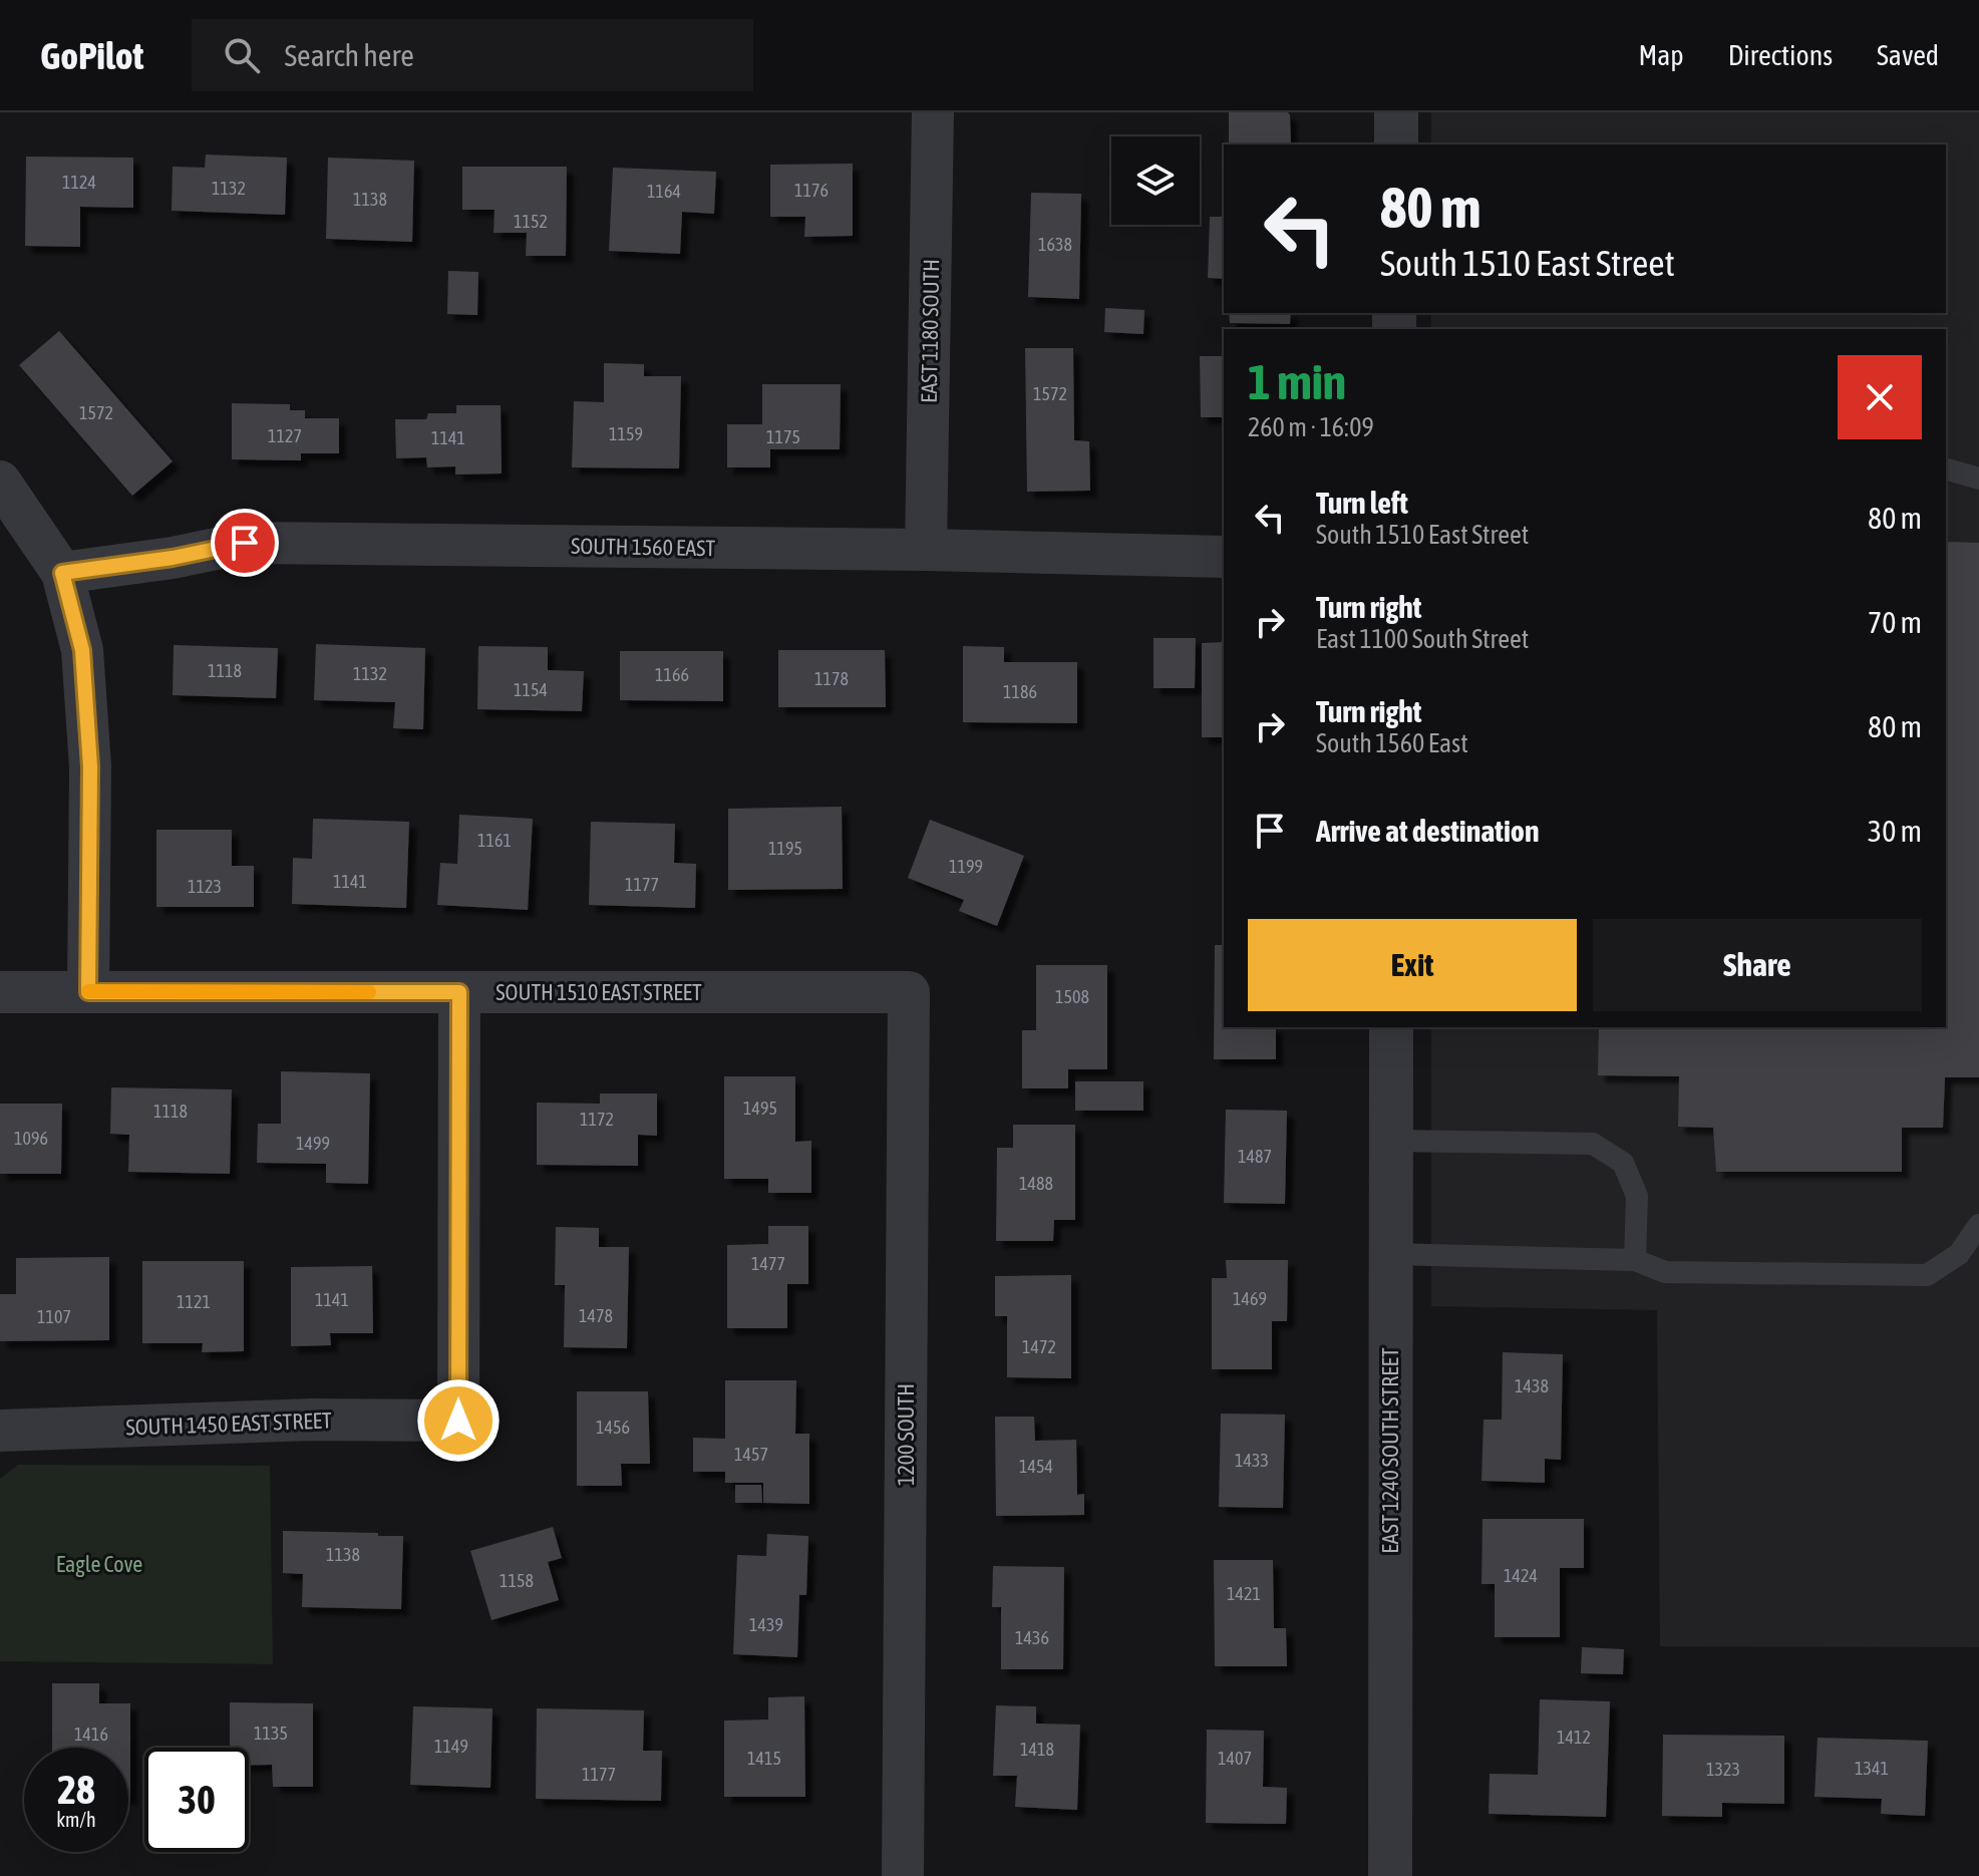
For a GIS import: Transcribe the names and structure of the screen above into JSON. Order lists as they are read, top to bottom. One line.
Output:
{"streets":{"street":["EAST 1180 SOUTH","SOUTH 1560 EAST","SOUTH 1510 EAST STREET","SOUTH 1450 EAST STREET","1200 SOUTH","EAST 1240 SOUTH STREET"]},"crossings":[["EAST 1180 SOUTH","SOUTH 1560 EAST"],["SOUTH 1510 EAST STREET","SOUTH 1450 EAST STREET"],["SOUTH 1510 EAST STREET","1200 SOUTH"]],"parks":["Eagle Cove"],"house_numbers":["1124","1132","1176","1164","1138","1152","1638","1572","1572","1159","1127","1175","1141","1118","1132","1166","1178","1154","1186","1161","1195","1199","1141","1177","1123","1508","1495","1118","1172","1096","1499","1487","1488","1477","1469","1141","1121","1478","1107","1472","1438","1456","1457","1433","1454","1138","1424","1158","1421","1439","1436","1135","1416","1412","1149","1418","1415","1407","1341","1323","1177"],"page":{"header":"GoPilot","search":"Search here","nav":["Map","Directions","Saved"],"turn":["80 m","South 1510 East Street"],"heading":["1 min","260 m · 16:09"],"list":[{"name":"Turn left","note":"South 1510 East Street","value":"80 m"},{"name":"Turn right","note":"East 1100 South Street","value":"70 m"},{"name":"Turn right","note":"South 1560 East","value":"80 m"},{"name":"Arrive at destination","value":"30 m"}],"buttons":["Exit","Share"],"speed":"28 km/h","limit":"30"}}
